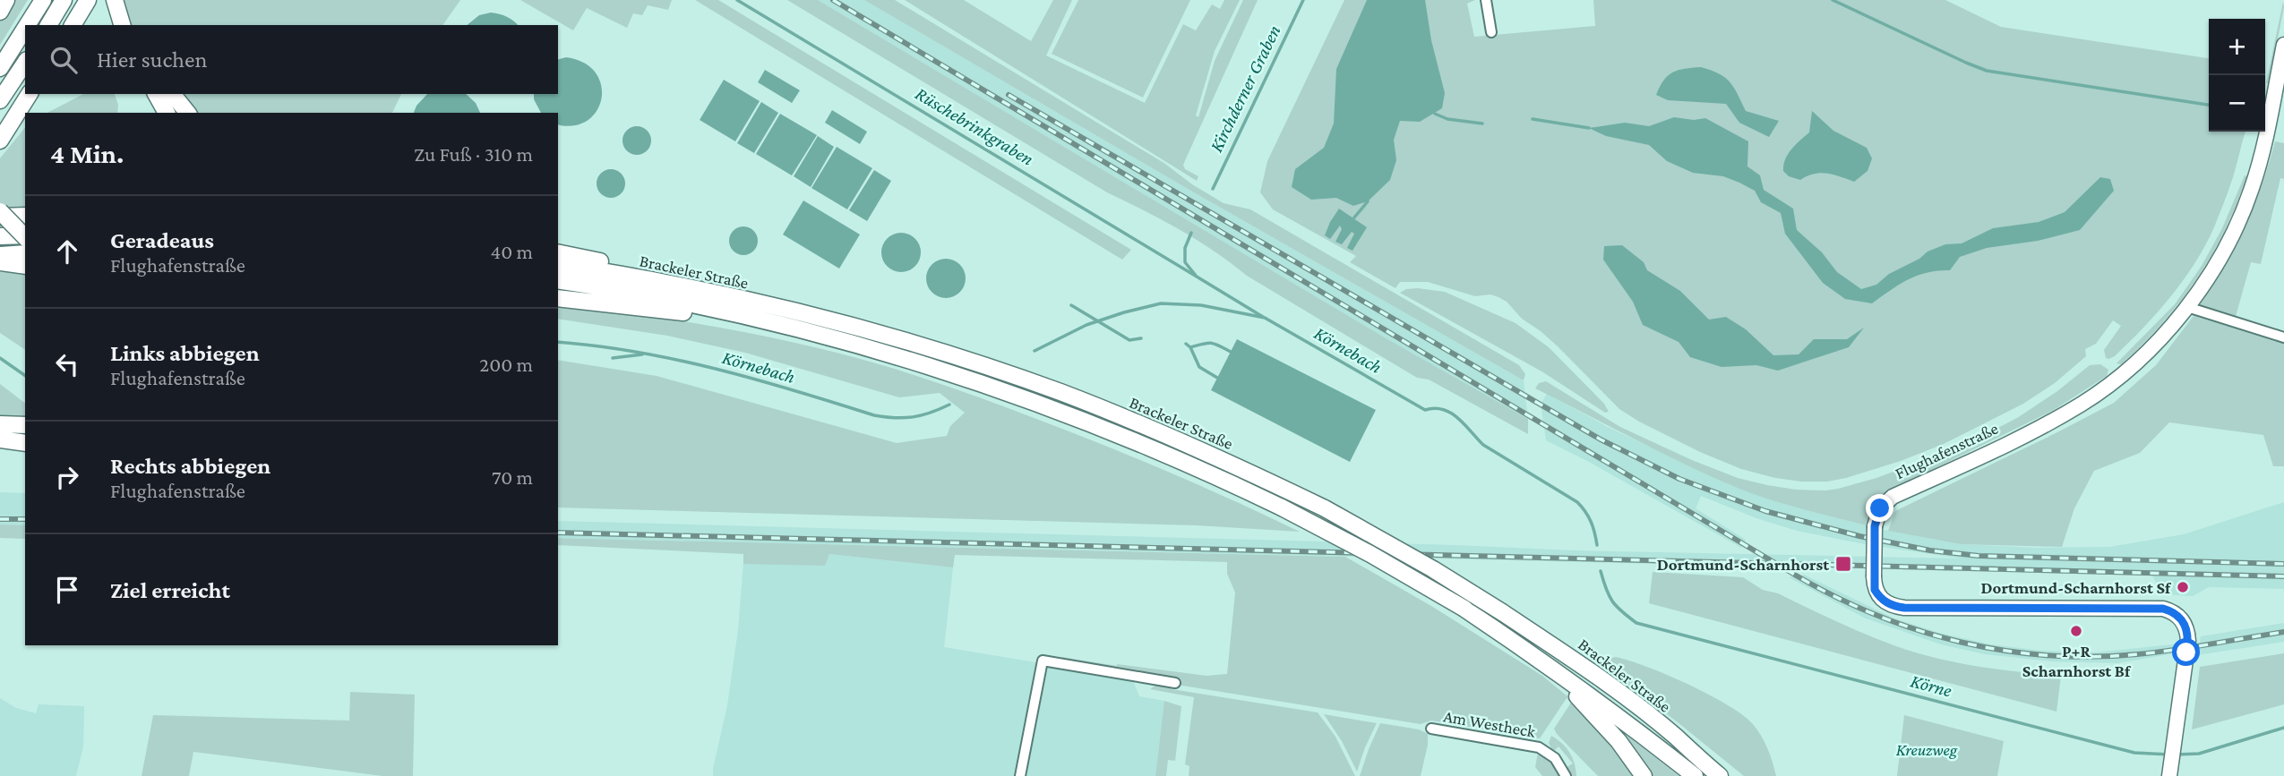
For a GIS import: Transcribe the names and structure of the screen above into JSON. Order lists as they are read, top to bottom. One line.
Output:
{"streets":{"highway":["Brackeler Straße"],"main road":["Flughafenstraße"],"street":["Am Westheck"]},"water":["Kirchderner Graben","Rüschebrinkgraben","Körnebach","Körne"],"parks":["Kreuzweg"],"places":{"transit":["Dortmund-Scharnhorst"],"other":["Dortmund-Scharnhorst Sf","P+R Scharnhorst Bf"]},"page":{"map_buttons":["+","−"],"search":"Hier suchen","heading":["4 Min.","Zu Fuß · 310 m"],"list":[["Geradeaus","Flughafenstraße","40 m"],["Links abbiegen","Flughafenstraße","200 m"],["Rechts abbiegen","Flughafenstraße","70 m"],"Ziel erreicht"]}}
